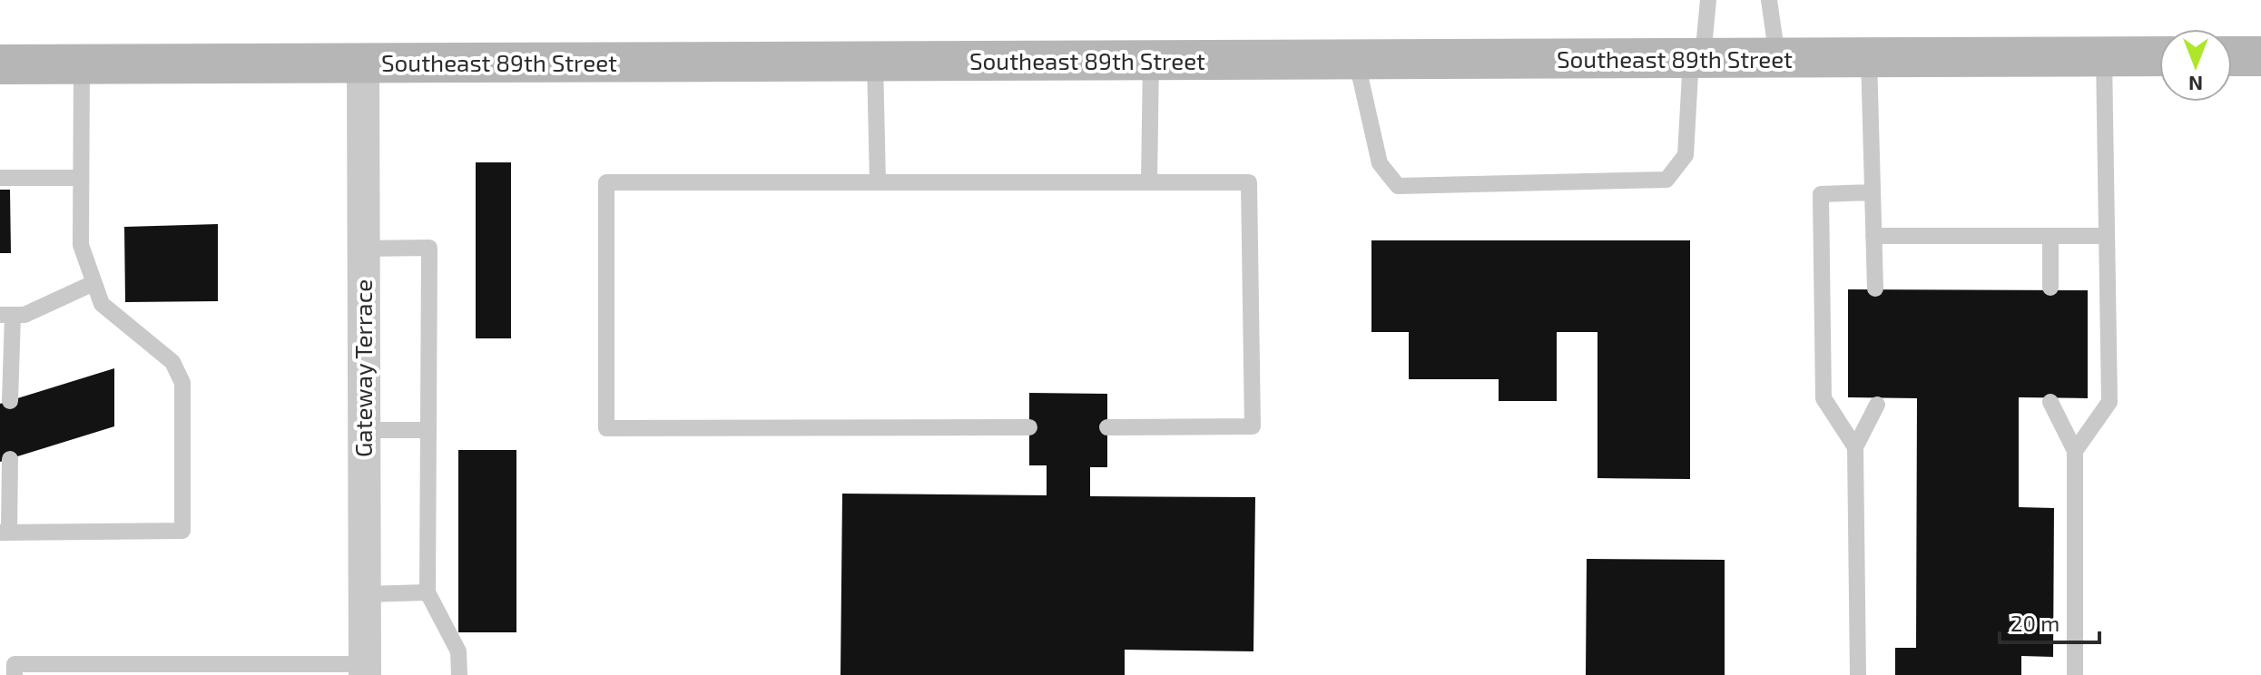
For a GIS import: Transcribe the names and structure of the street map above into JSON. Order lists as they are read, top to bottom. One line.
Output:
{"streets":{"main road":["Southeast 89th Street"],"street":["Gateway Terrace"]},"crossings":[["Southeast 89th Street","Gateway Terrace"]],"scale_bar":"20 m","north":"bottom"}
